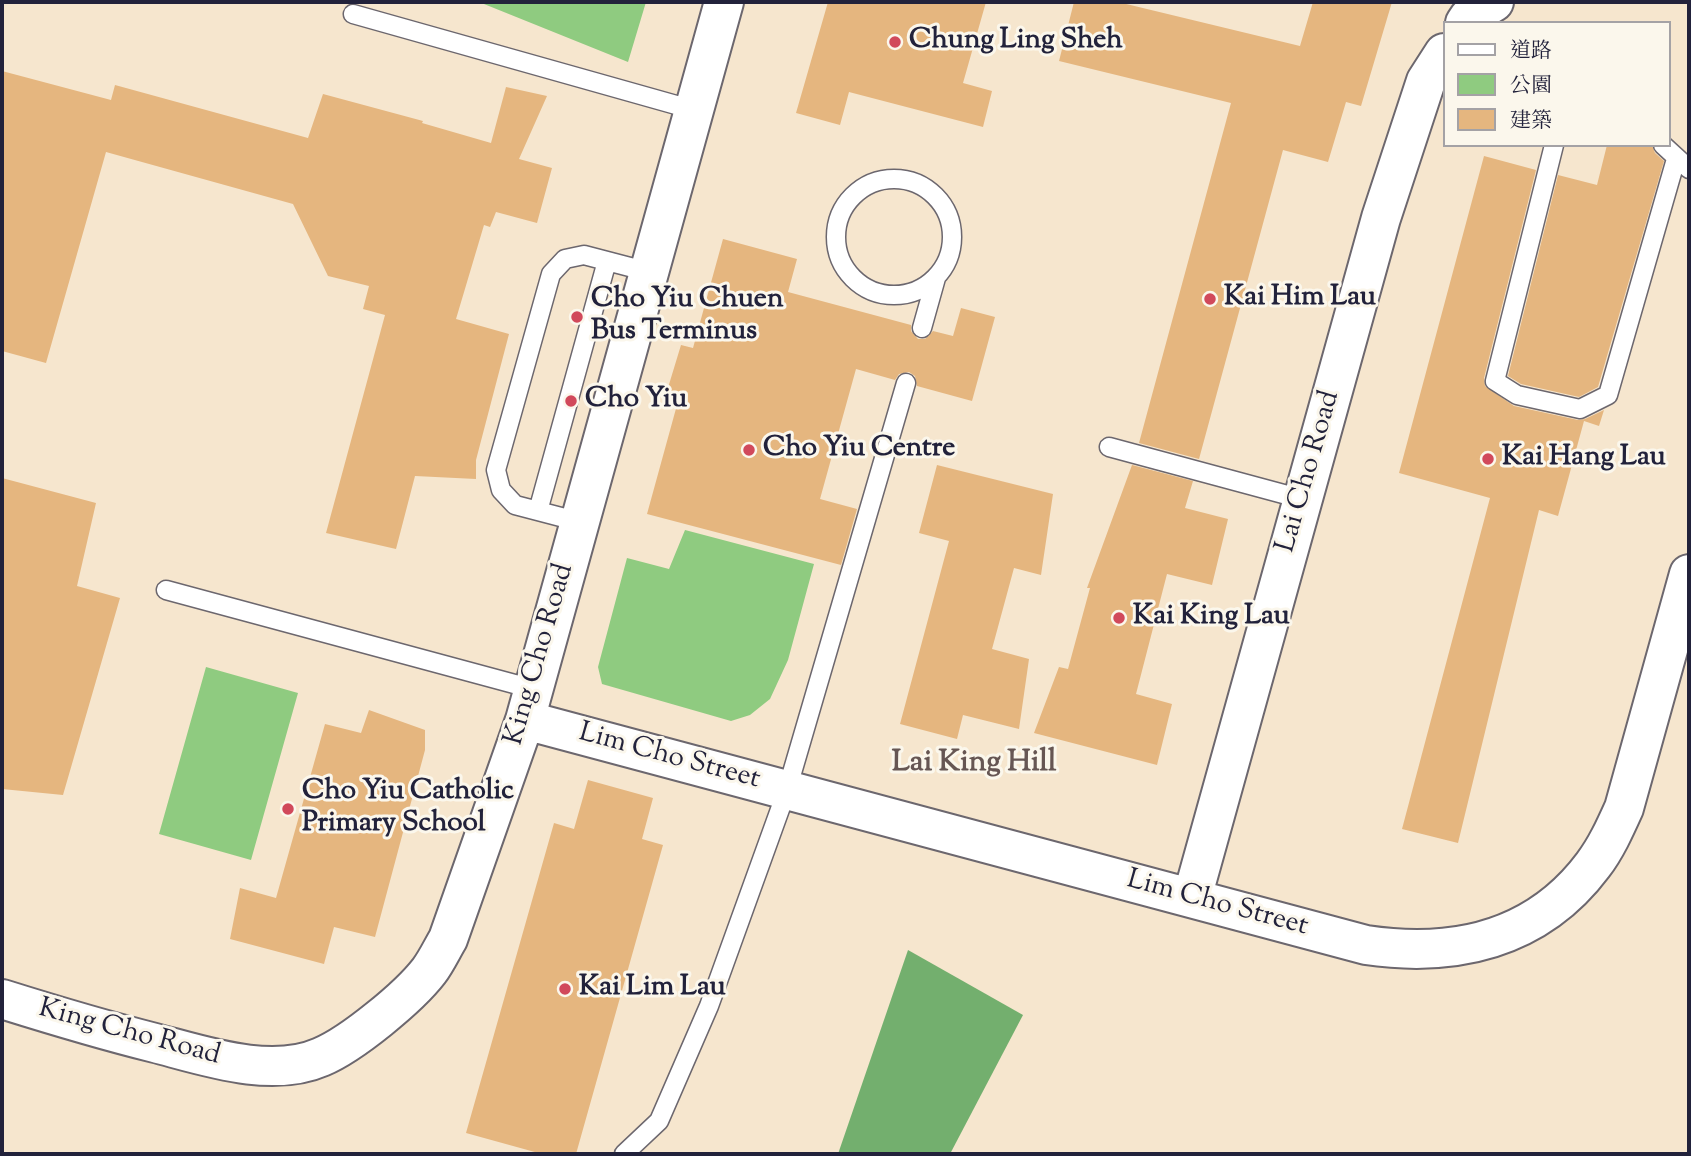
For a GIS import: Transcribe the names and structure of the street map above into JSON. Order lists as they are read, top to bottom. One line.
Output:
{"streets":{"street":["Lai Cho Road","King Cho Road","Lim Cho Street"]},"crossings":[["Lai Cho Road","Lim Cho Street"],["King Cho Road","Lim Cho Street"]],"districts":["Lai King Hill"],"places":["Chung Ling Sheh","Kai Him Lau","Cho Yiu Chuen Bus Terminus","Cho Yiu","Cho Yiu Centre","Kai Hang Lau","Kai King Lau","Cho Yiu Catholic Primary School","Kai Lim Lau"],"legend":["道路","公園","建築"]}
